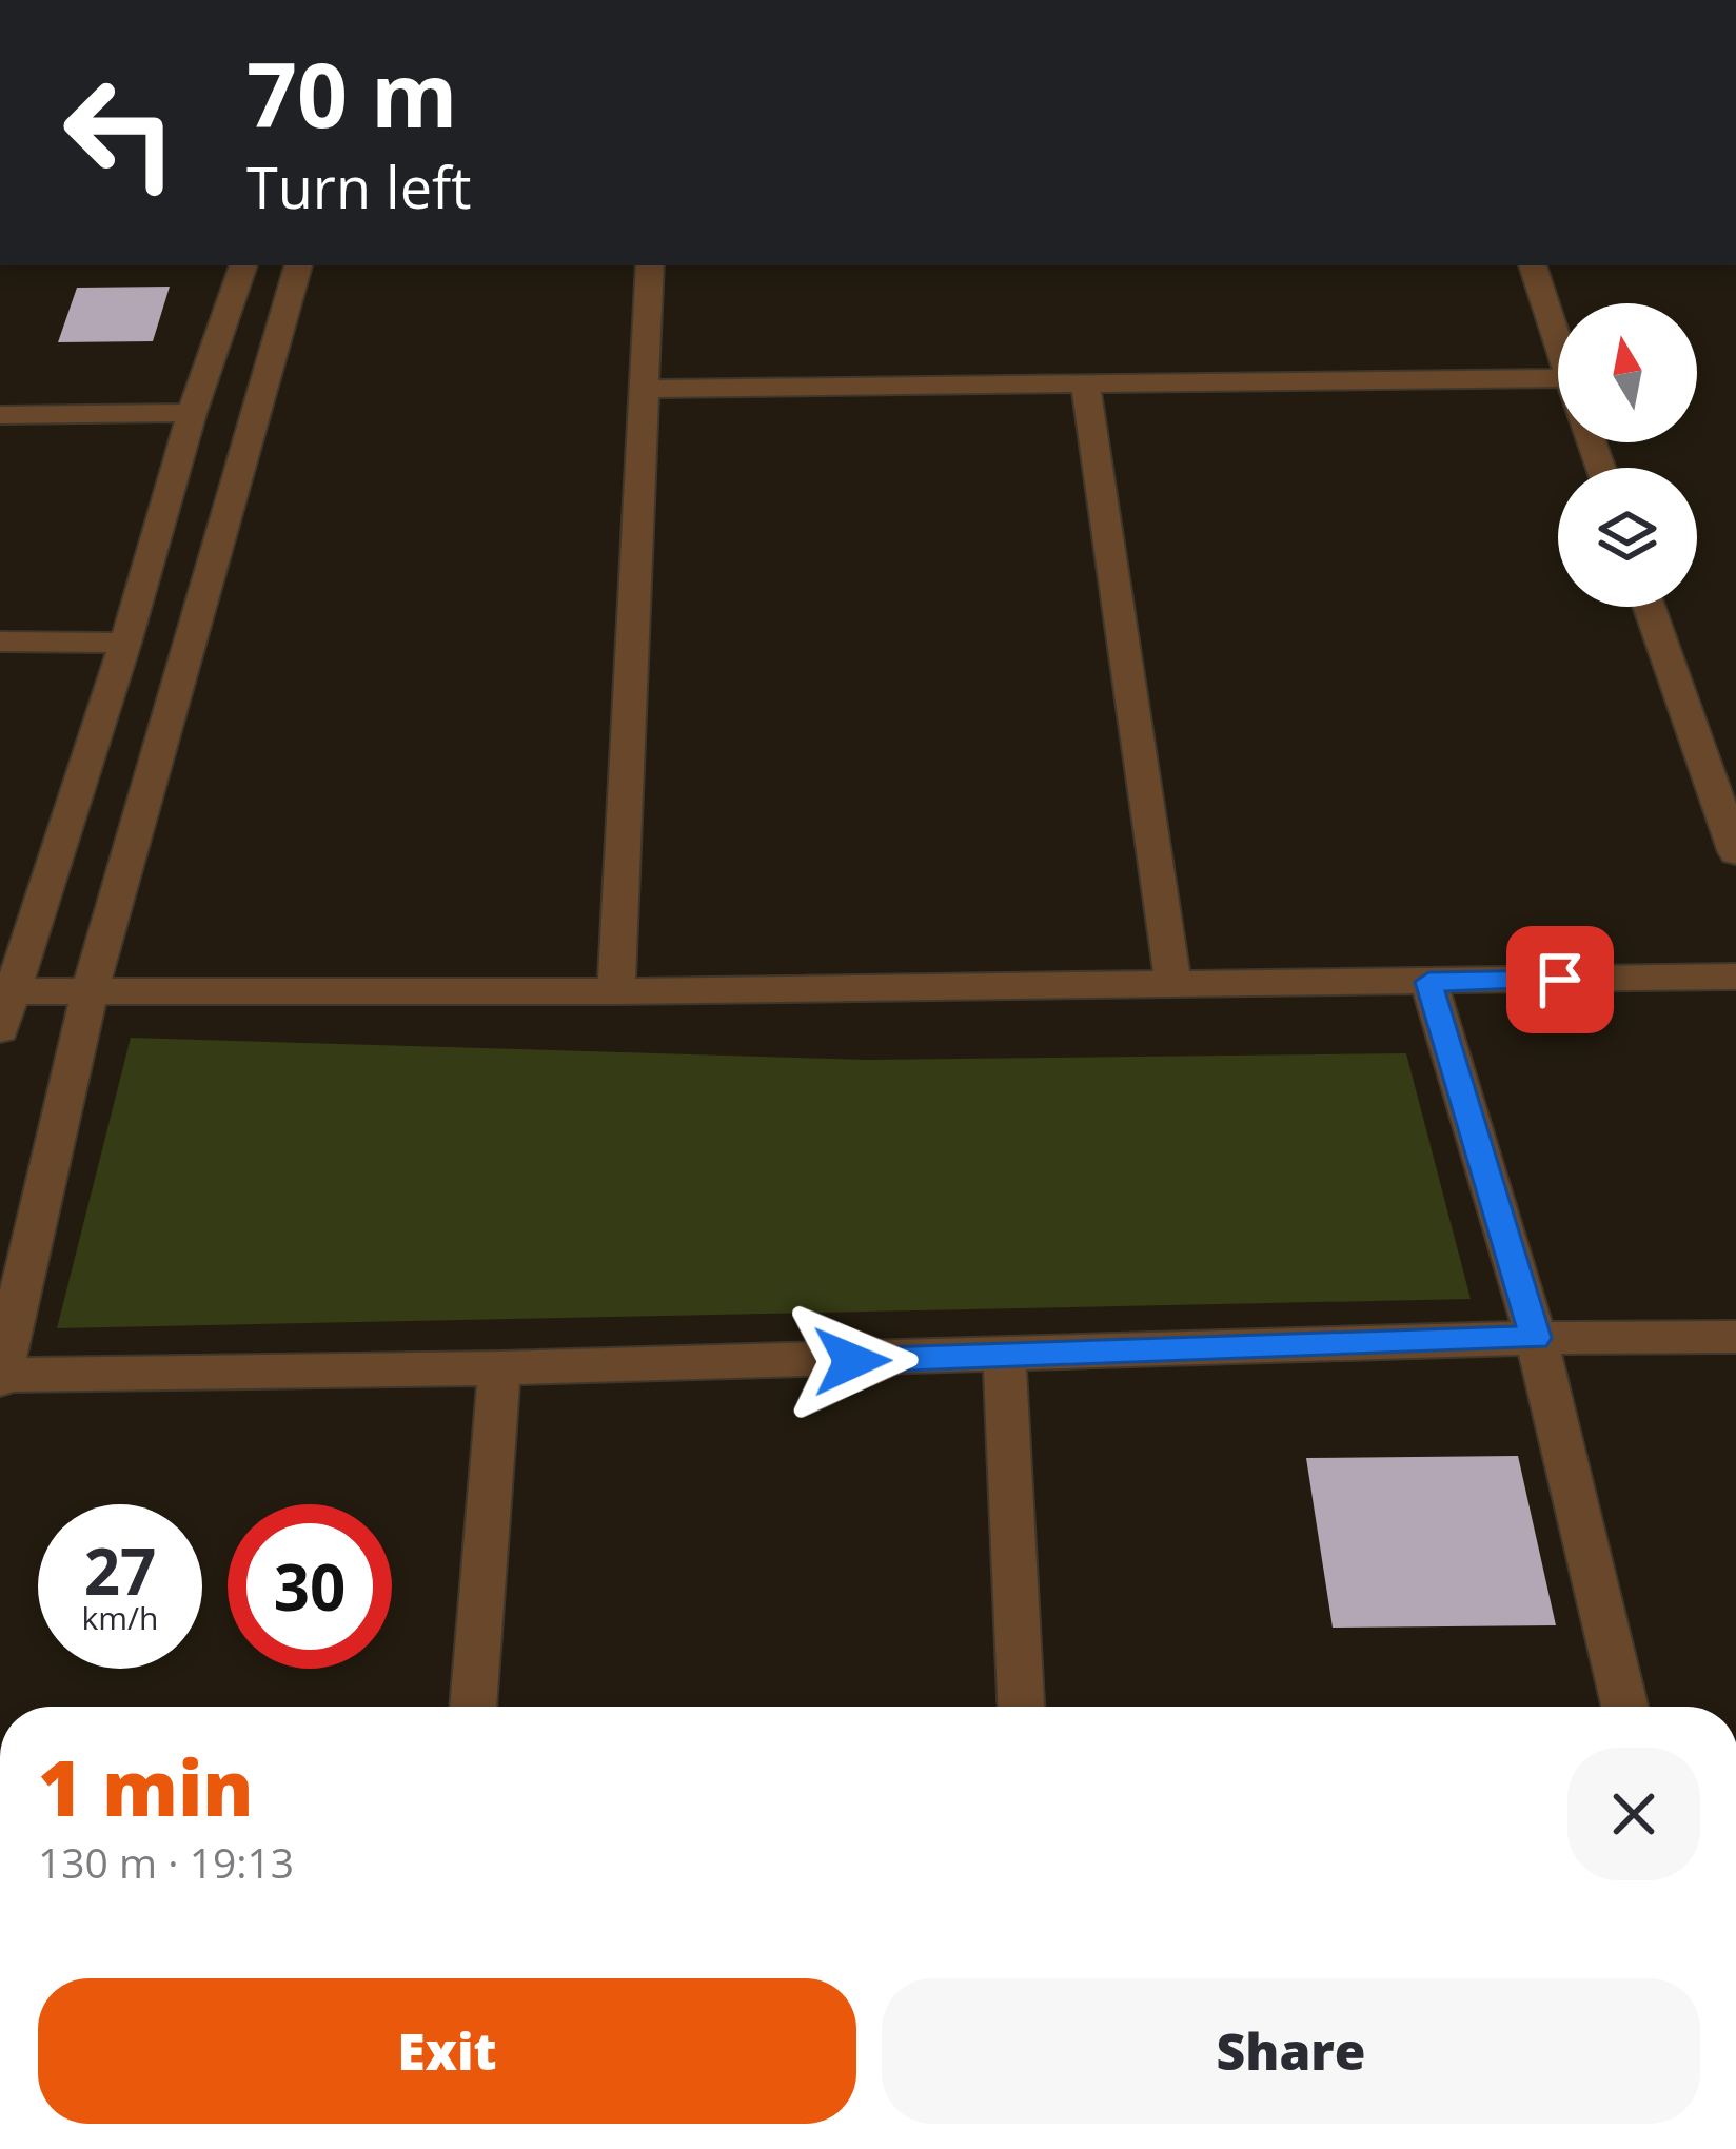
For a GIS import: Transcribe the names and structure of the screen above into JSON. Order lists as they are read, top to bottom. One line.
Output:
{"north":"top","page":{"turn":["70 m","Turn left"],"speed":"27 km/h","limit":"30","heading":["1 min","130 m · 19:13"],"buttons":["Exit","Share"]}}
